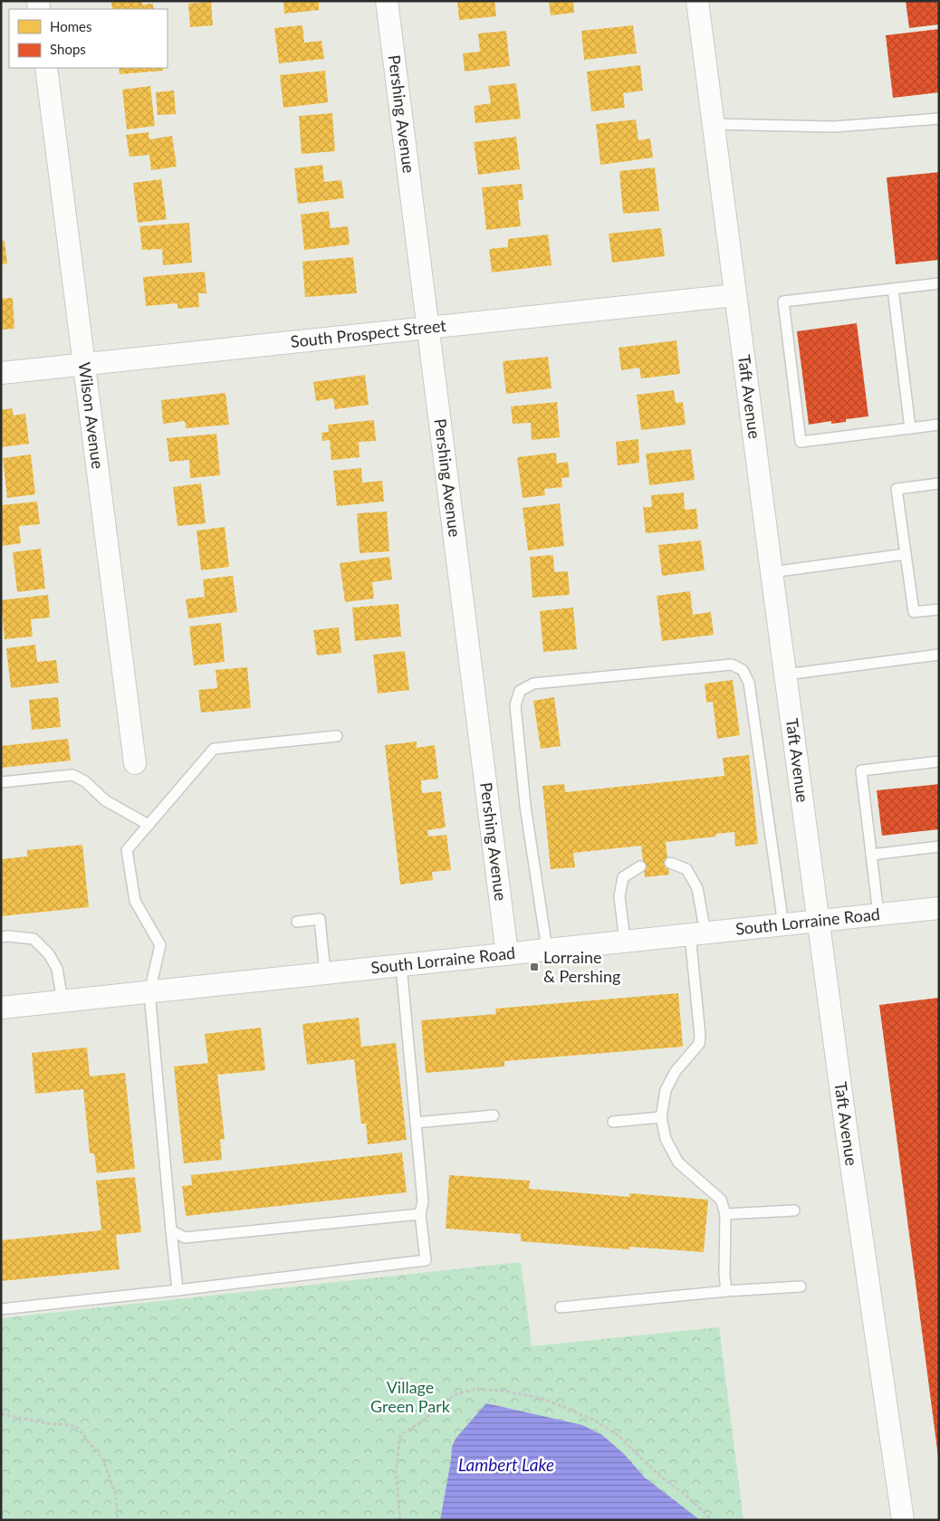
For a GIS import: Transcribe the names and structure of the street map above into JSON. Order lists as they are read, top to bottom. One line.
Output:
{"streets":{"street":["Pershing Avenue","South Prospect Street","Taft Avenue","Wilson Avenue","South Lorraine Road"]},"crossings":[["Pershing Avenue","South Prospect Street"],["Pershing Avenue","South Lorraine Road"],["South Prospect Street","Taft Avenue"],["South Prospect Street","Wilson Avenue"],["Taft Avenue","South Lorraine Road"]],"water":["Lambert Lake"],"parks":["Village Green Park"],"places":{"transit":["Lorraine & Pershing"]},"legend":["Homes","Shops"]}
